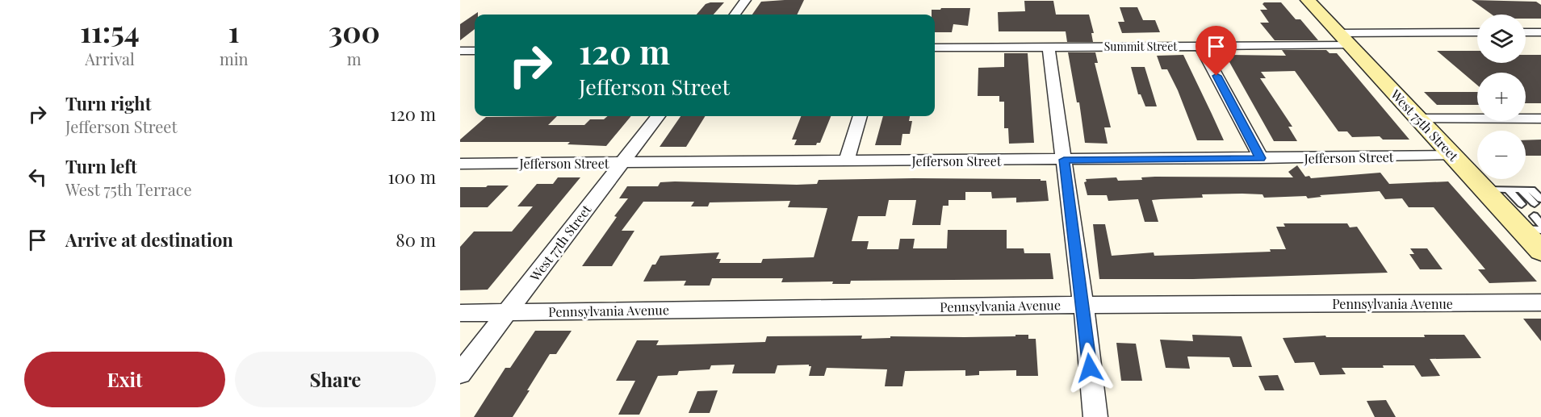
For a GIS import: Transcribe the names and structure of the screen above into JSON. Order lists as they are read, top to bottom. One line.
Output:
{"streets":{"main road":["West 75th Street"],"street":["Summit Street","Jefferson Street","West 77th Street","Pennsylvania Avenue"]},"crossings":[["Summit Street","West 75th Street"],["West 75th Street","Jefferson Street"],["Jefferson Street","West 77th Street"],["West 77th Street","Pennsylvania Avenue"]],"page":{"eta":["11:54","Arrival","1","min","300","m"],"map_buttons":["+","−"],"turn":["120 m","Jefferson Street"],"list":[{"name":"Turn right","note":"Jefferson Street","value":"120 m"},{"name":"Turn left","note":"West 75th Terrace","value":"100 m"},{"name":"Arrive at destination","value":"80 m"}],"buttons":["Exit","Share"]}}
